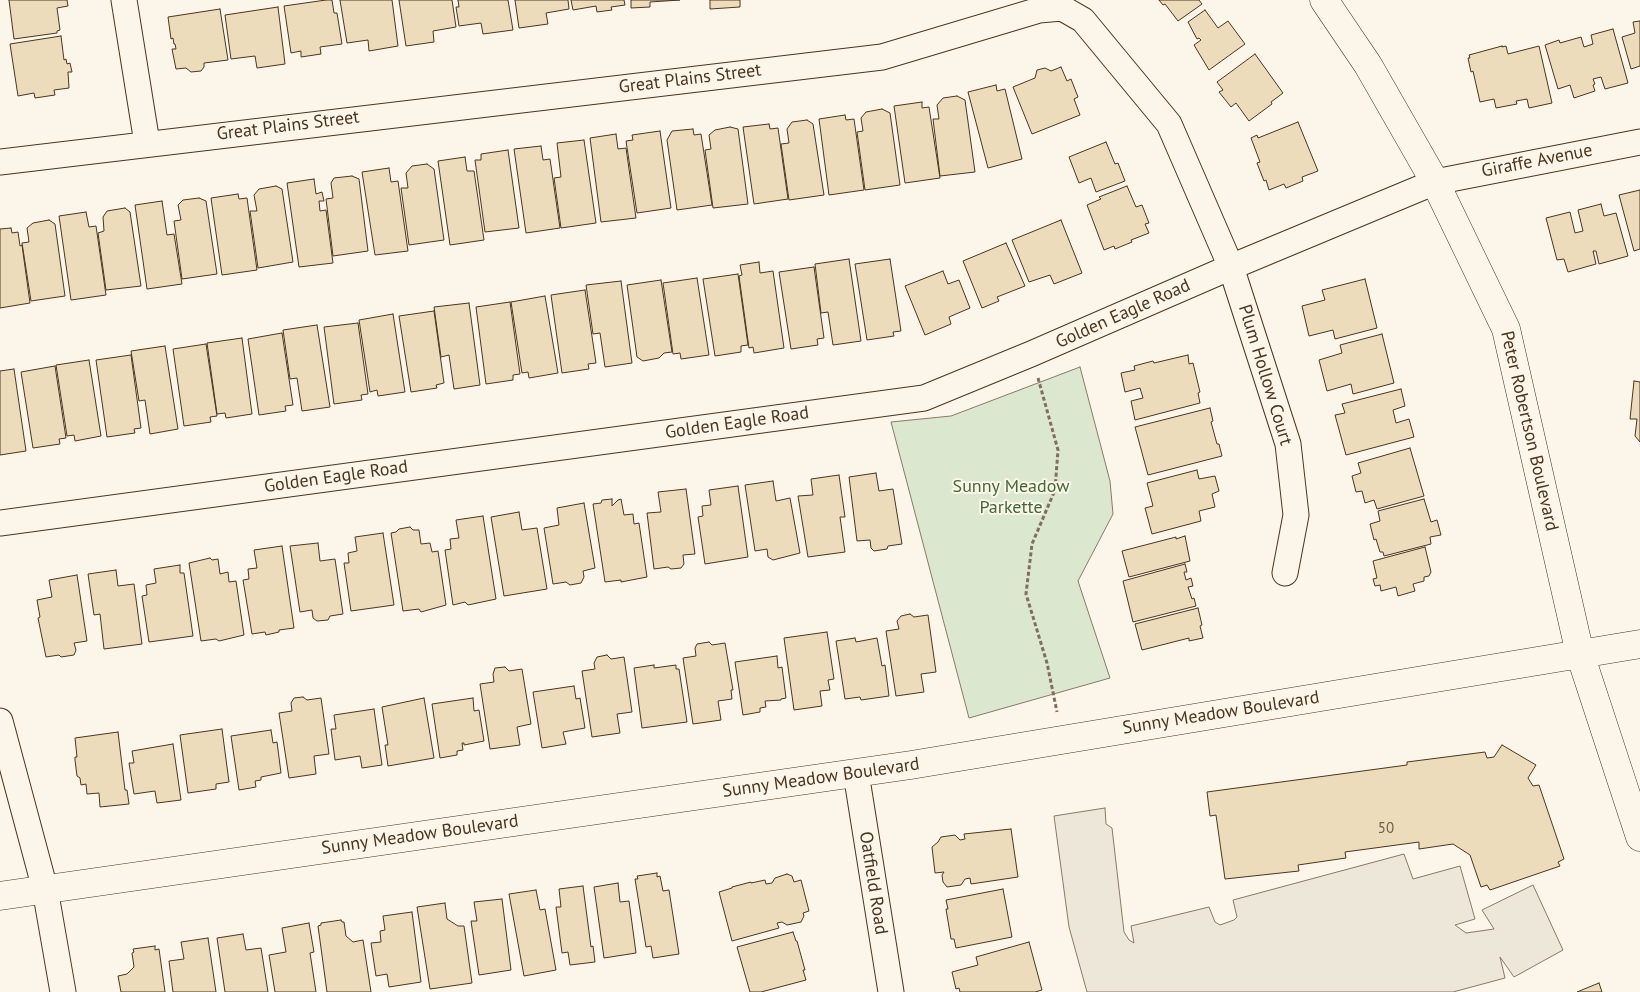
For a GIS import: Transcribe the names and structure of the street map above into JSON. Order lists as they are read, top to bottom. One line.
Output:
{"streets":{"street":["Great Plains Street","Giraffe Avenue","Golden Eagle Road","Plum Hollow Court","Peter Robertson Boulevard","Sunny Meadow Boulevard","Oatfield Road"]},"crossings":[["Great Plains Street","Golden Eagle Road"],["Great Plains Street","Plum Hollow Court"],["Giraffe Avenue","Golden Eagle Road"],["Giraffe Avenue","Peter Robertson Boulevard"],["Golden Eagle Road","Plum Hollow Court"],["Golden Eagle Road","Peter Robertson Boulevard"],["Peter Robertson Boulevard","Sunny Meadow Boulevard"],["Sunny Meadow Boulevard","Oatfield Road"]],"parks":["Sunny Meadow Parkette"],"house_numbers":["50"]}
